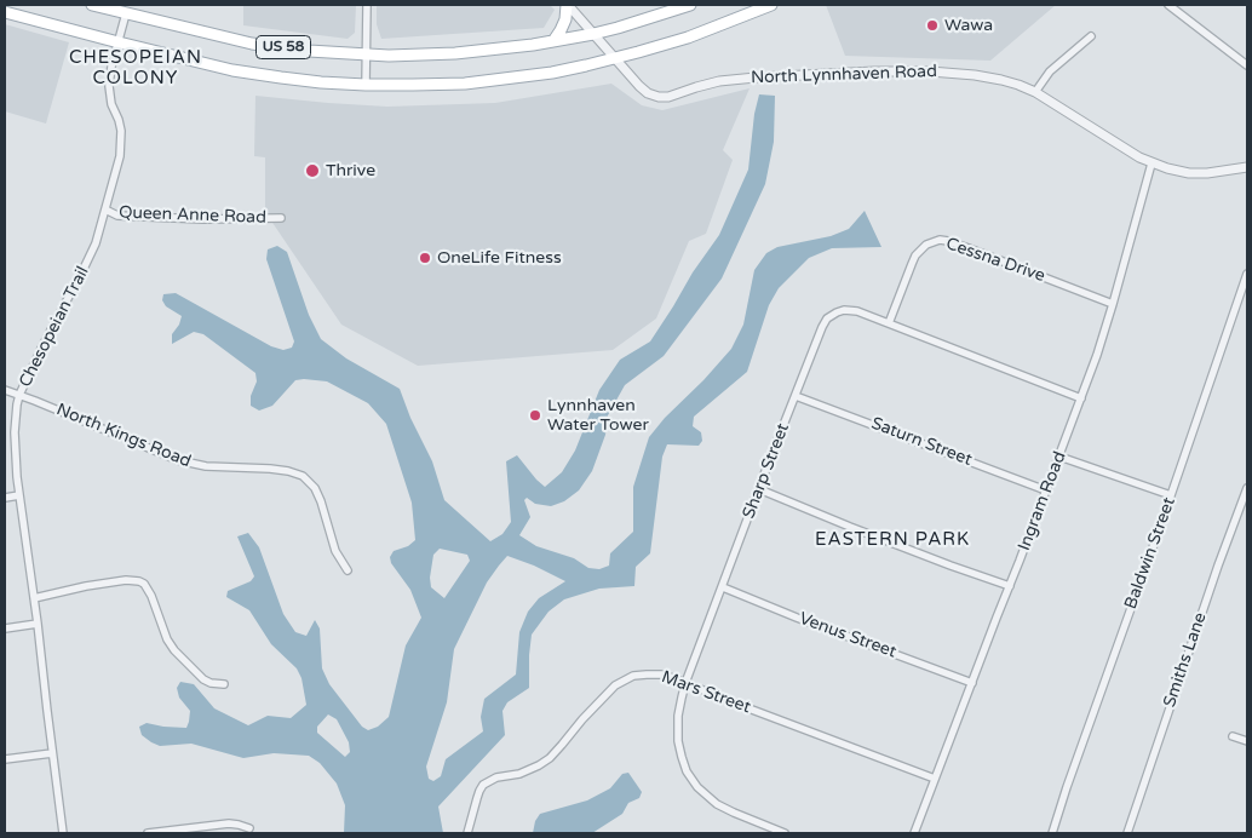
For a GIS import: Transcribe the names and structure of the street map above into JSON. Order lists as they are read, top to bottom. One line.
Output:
{"streets":{"main road":["US 58"],"street":["North Lynnhaven Road","Queen Anne Road","Cessna Drive","Chesopeian Trail","North Kings Road","Saturn Street","Sharp Street","Ingram Road","Baldwin Street","Venus Street","Smiths Lane","Mars Street"]},"crossings":[["US 58","North Lynnhaven Road"],["US 58","Chesopeian Trail"],["North Lynnhaven Road","Ingram Road"],["Queen Anne Road","Chesopeian Trail"],["Cessna Drive","Sharp Street"],["Cessna Drive","Ingram Road"],["Chesopeian Trail","North Kings Road"],["Saturn Street","Sharp Street"],["Saturn Street","Ingram Road"],["Sharp Street","Ingram Road"],["Sharp Street","Venus Street"],["Sharp Street","Mars Street"],["Ingram Road","Venus Street"],["Ingram Road","Mars Street"]],"districts":["CHESOPEIAN COLONY","EASTERN PARK"],"places":["Wawa","Thrive","OneLife Fitness","Lynnhaven Water Tower"]}
